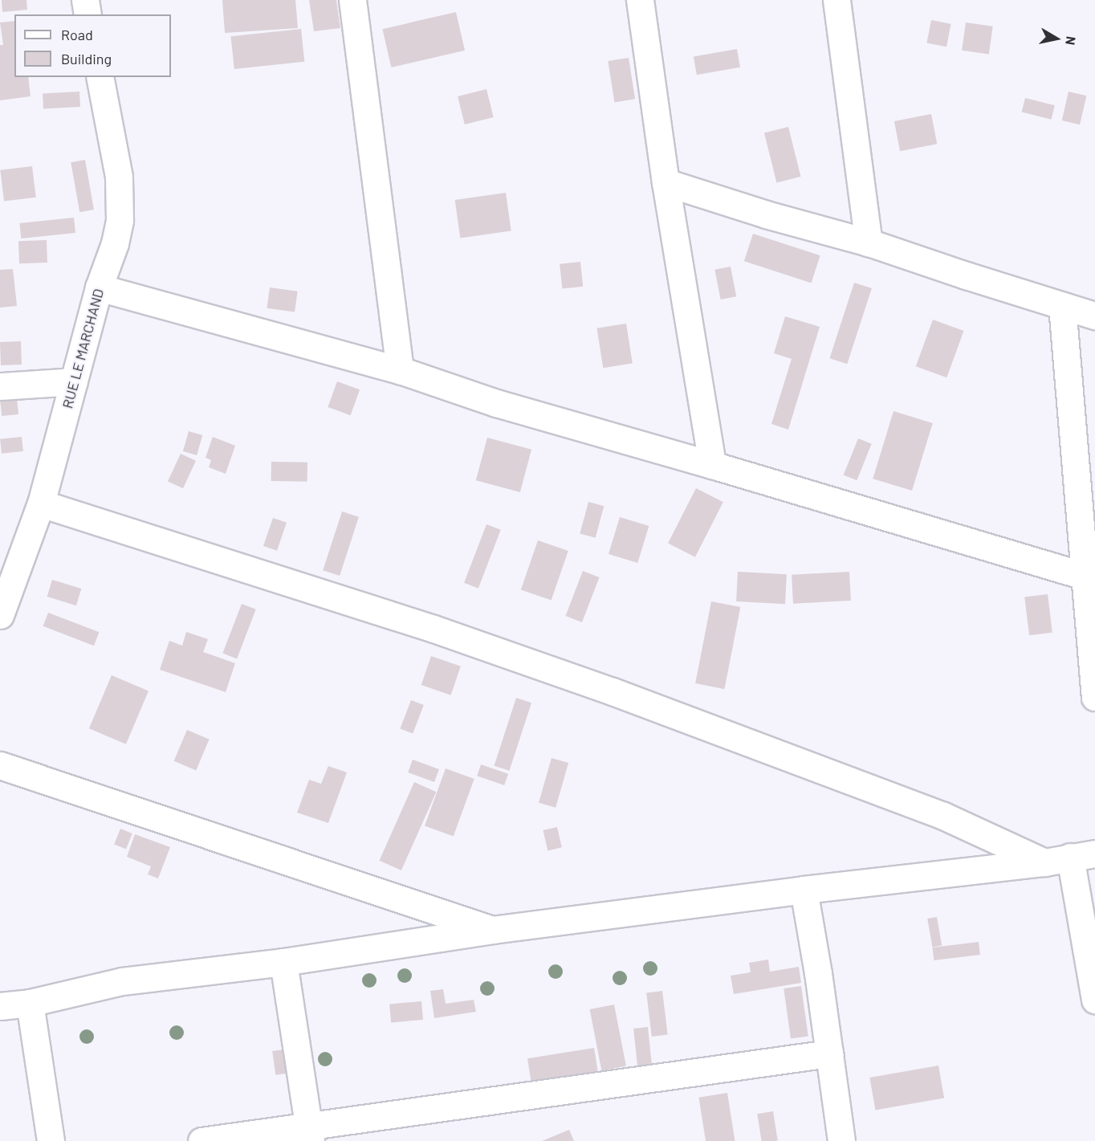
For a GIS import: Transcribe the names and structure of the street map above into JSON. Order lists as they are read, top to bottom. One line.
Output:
{"streets":{"street":["RUE LE MARCHAND"]},"legend":["Road","Building"],"north":"right"}
